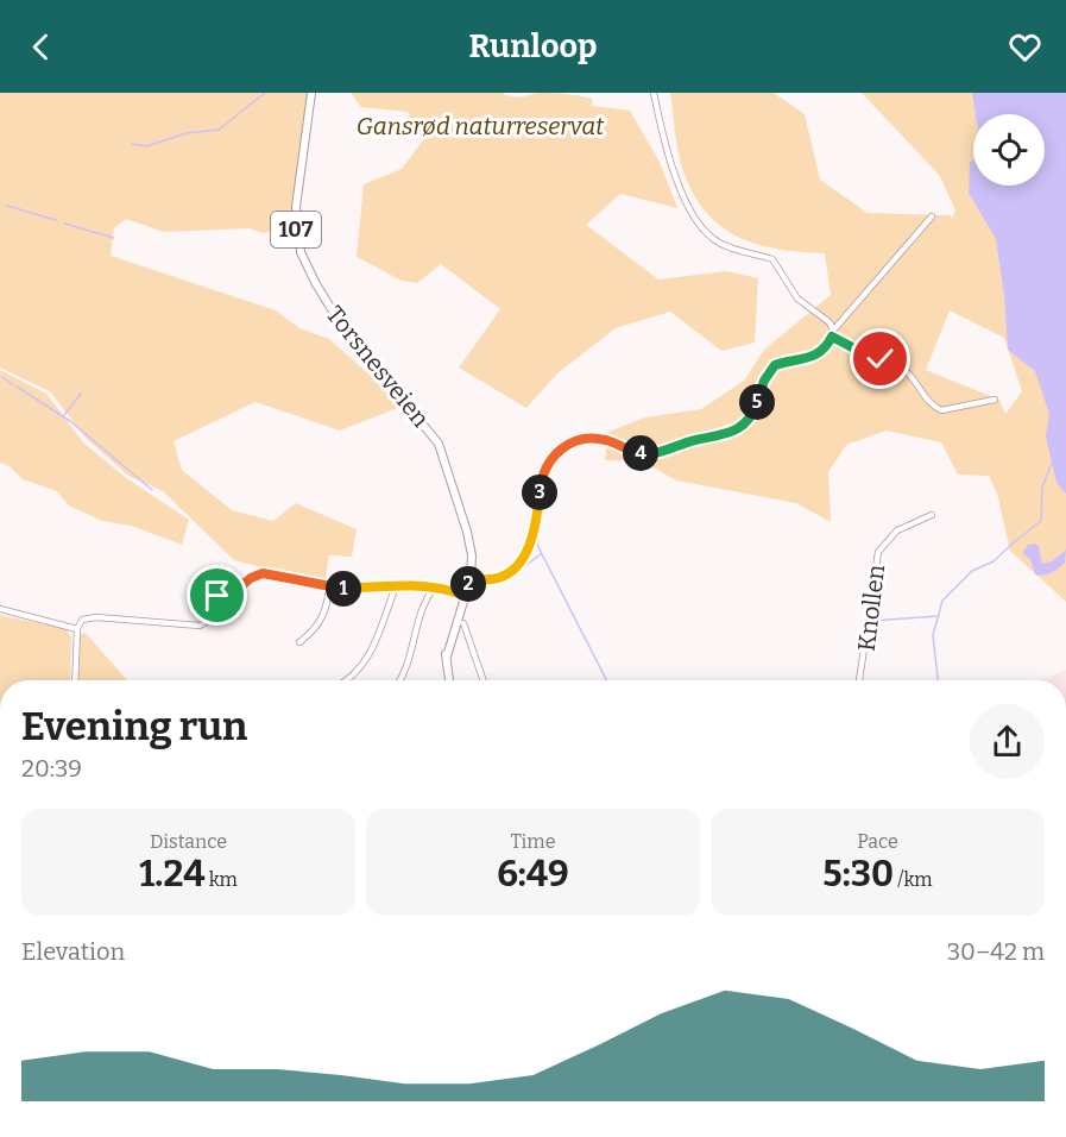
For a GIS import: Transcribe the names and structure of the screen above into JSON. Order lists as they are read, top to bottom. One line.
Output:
{"streets":{"main road":["107","Torsnesveien"],"street":["Knollen"]},"parks":["Gansrød naturreservat"],"page":{"header":"Runloop","pins":["5","4","3","2","1"],"heading":["Evening run","20:39"],"stats":[["Distance","1.24 km"],["Time","6:49"],["Pace","5:30 /km"]],"chart":["Elevation","30–42 m"]}}
